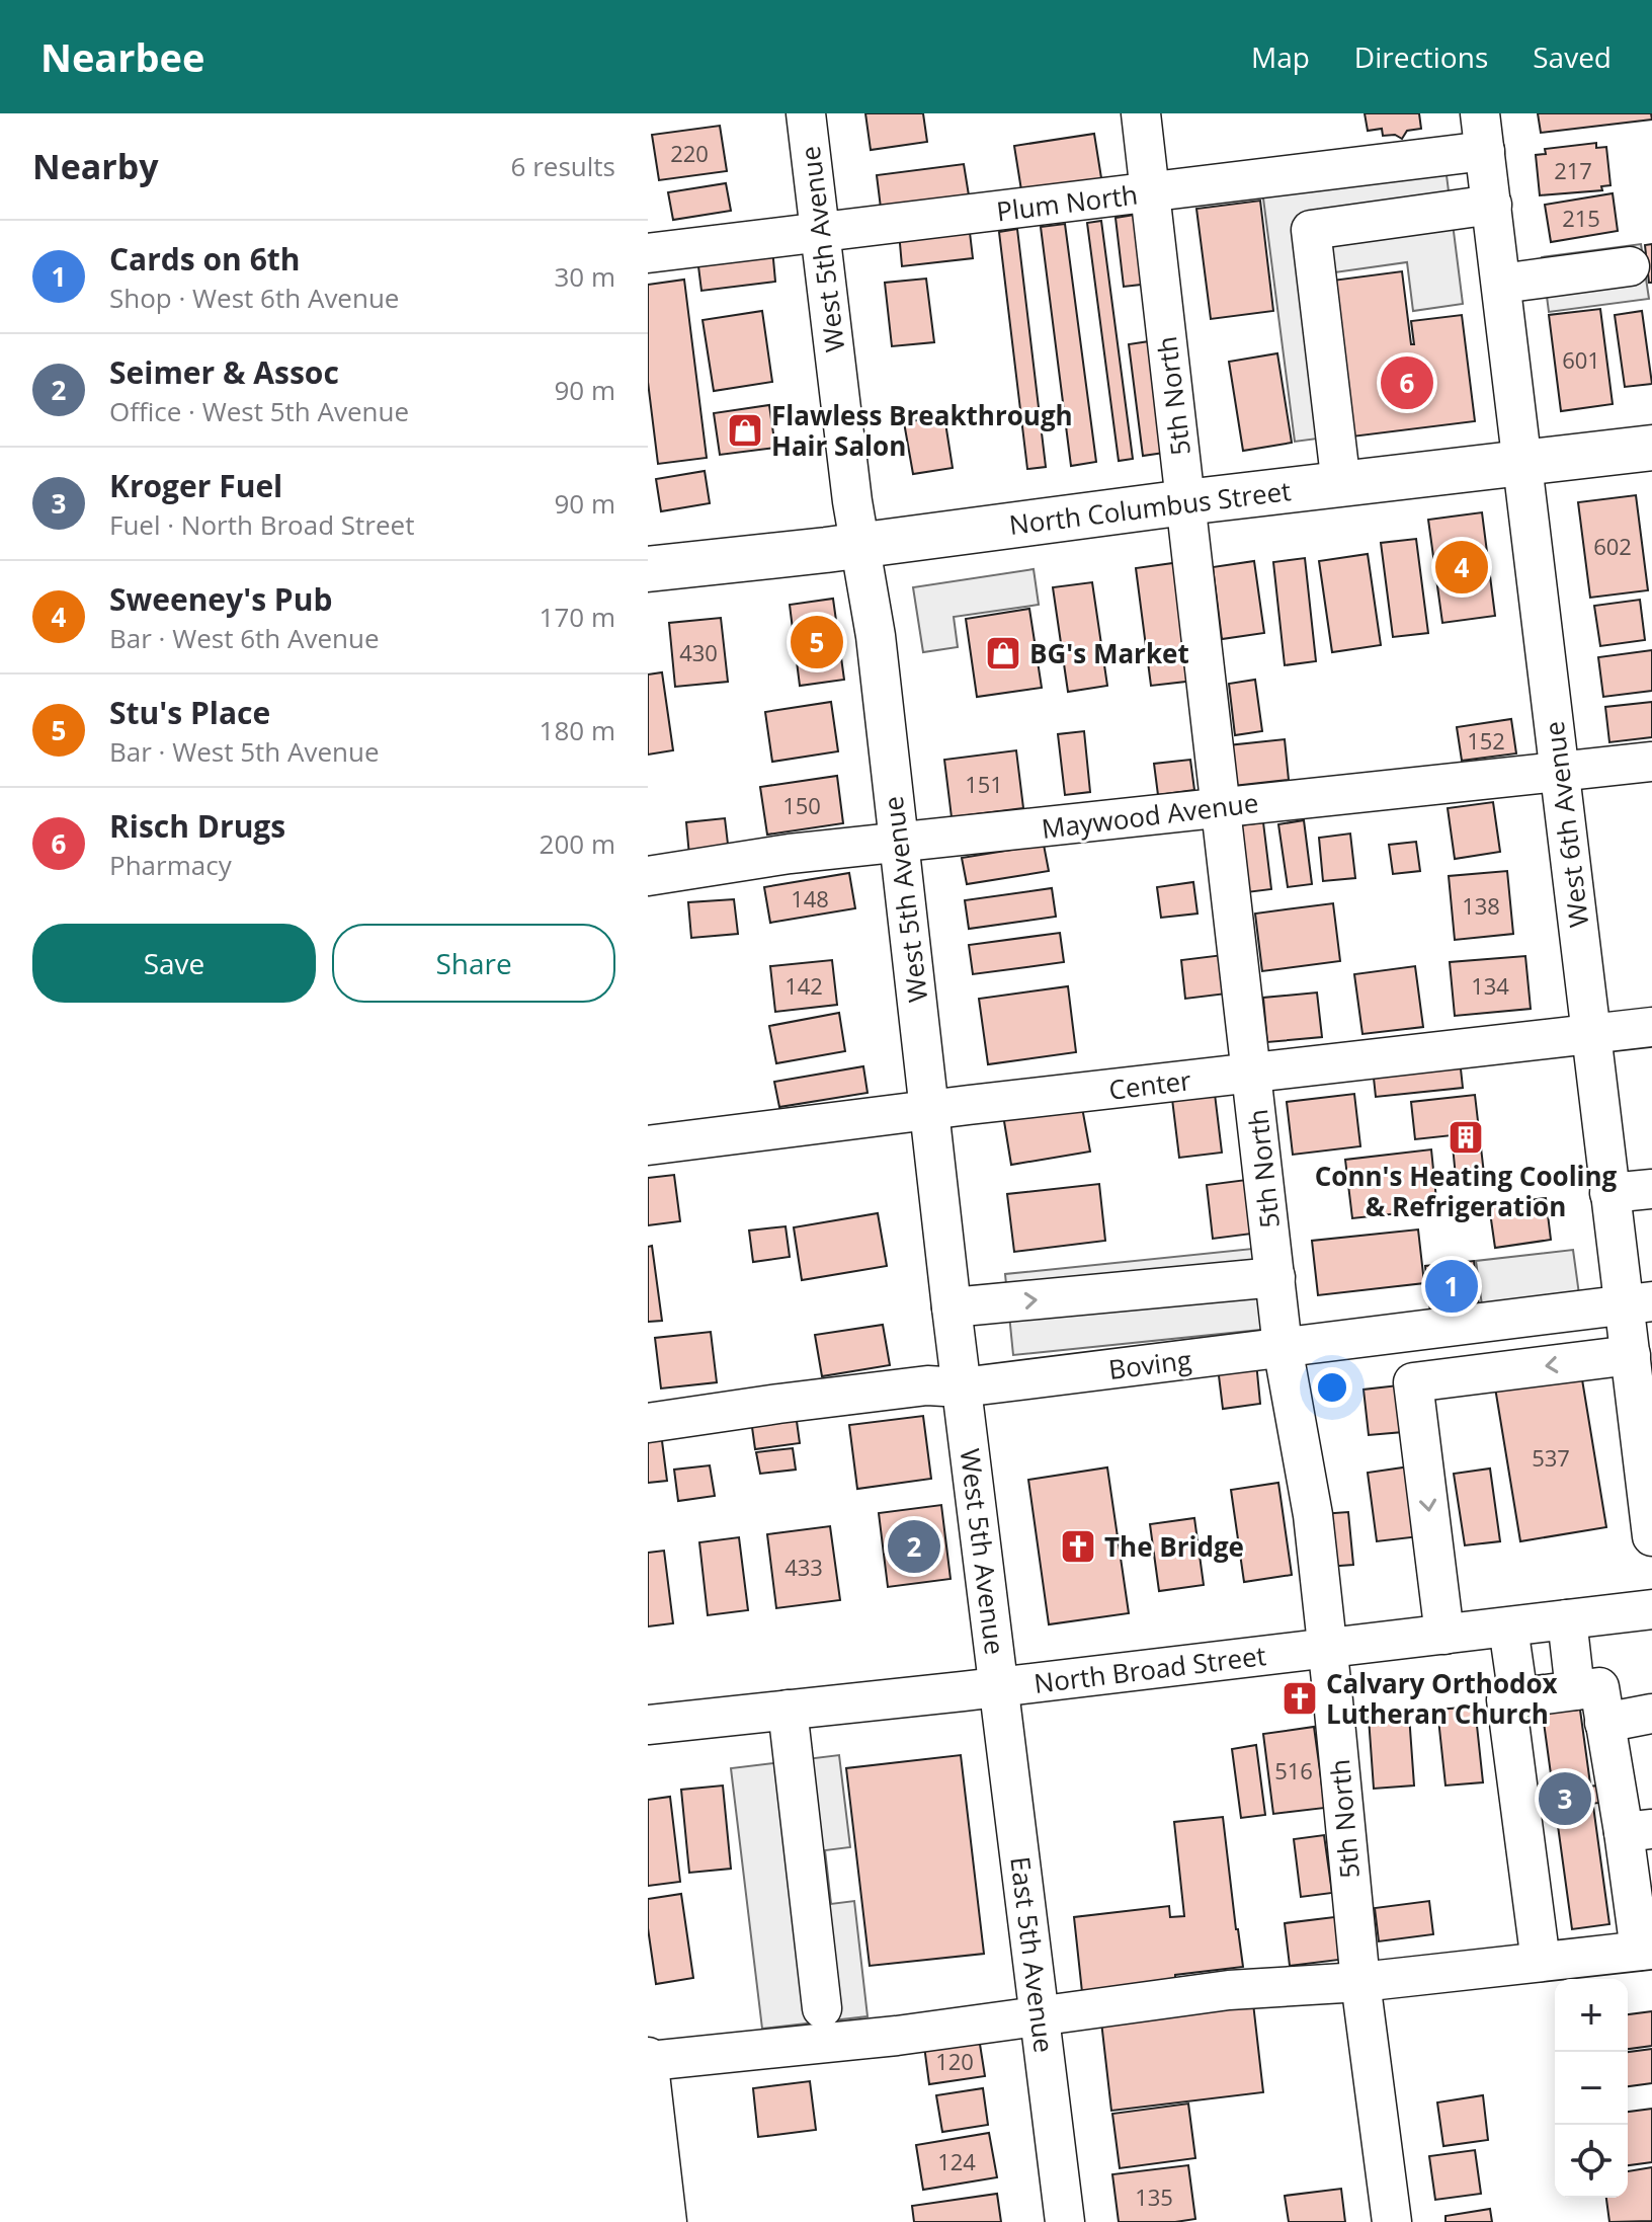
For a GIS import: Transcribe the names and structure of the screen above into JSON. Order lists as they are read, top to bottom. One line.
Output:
{"streets":{"main road":["North Columbus Street"],"street":["Plum North","West 5th Avenue","5th North","Maywood Avenue","West 6th Avenue","Center","Boving","North Broad Street","East 5th Avenue"]},"crossings":[["Plum North","West 5th Avenue"],["Plum North","5th North"],["Plum North","West 6th Avenue"],["West 5th Avenue","North Columbus Street"],["West 5th Avenue","Maywood Avenue"],["West 5th Avenue","Center"],["West 5th Avenue","Boving"],["West 5th Avenue","North Broad Street"],["West 5th Avenue","East 5th Avenue"],["5th North","North Columbus Street"],["5th North","Maywood Avenue"],["5th North","Center"],["5th North","Boving"],["5th North","North Broad Street"],["North Columbus Street","West 6th Avenue"],["Maywood Avenue","West 6th Avenue"],["West 6th Avenue","Center"],["West 6th Avenue","Boving"],["North Broad Street","East 5th Avenue"]],"places":{"shop":["Flawless Breakthrough Hair Salon","BG's Market"],"building":["Conn's Heating Cooling & Refrigeration"],"church":["The Bridge","Calvary Orthodox Lutheran Church"]},"house_numbers":["220","217","215","601","602","430","152","151","150","148","138","142","134","537","433","516","120","124","135"],"page":{"header":"Nearbee","nav":["Map","Directions","Saved"],"heading":["Nearby","6 results"],"list":[{"mark":"1","name":"Cards on 6th","note":"Shop · West 6th Avenue","value":"30 m"},{"mark":"2","name":"Seimer & Assoc","note":"Office · West 5th Avenue","value":"90 m"},{"mark":"3","name":"Kroger Fuel","note":"Fuel · North Broad Street","value":"90 m"},{"mark":"4","name":"Sweeney's Pub","note":"Bar · West 6th Avenue","value":"170 m"},{"mark":"5","name":"Stu's Place","note":"Bar · West 5th Avenue","value":"180 m"},{"mark":"6","name":"Risch Drugs","note":"Pharmacy","value":"200 m"}],"pins":["6","4","5","1","2","3"],"buttons":["Save","Share"],"map_buttons":["+","−"]}}
